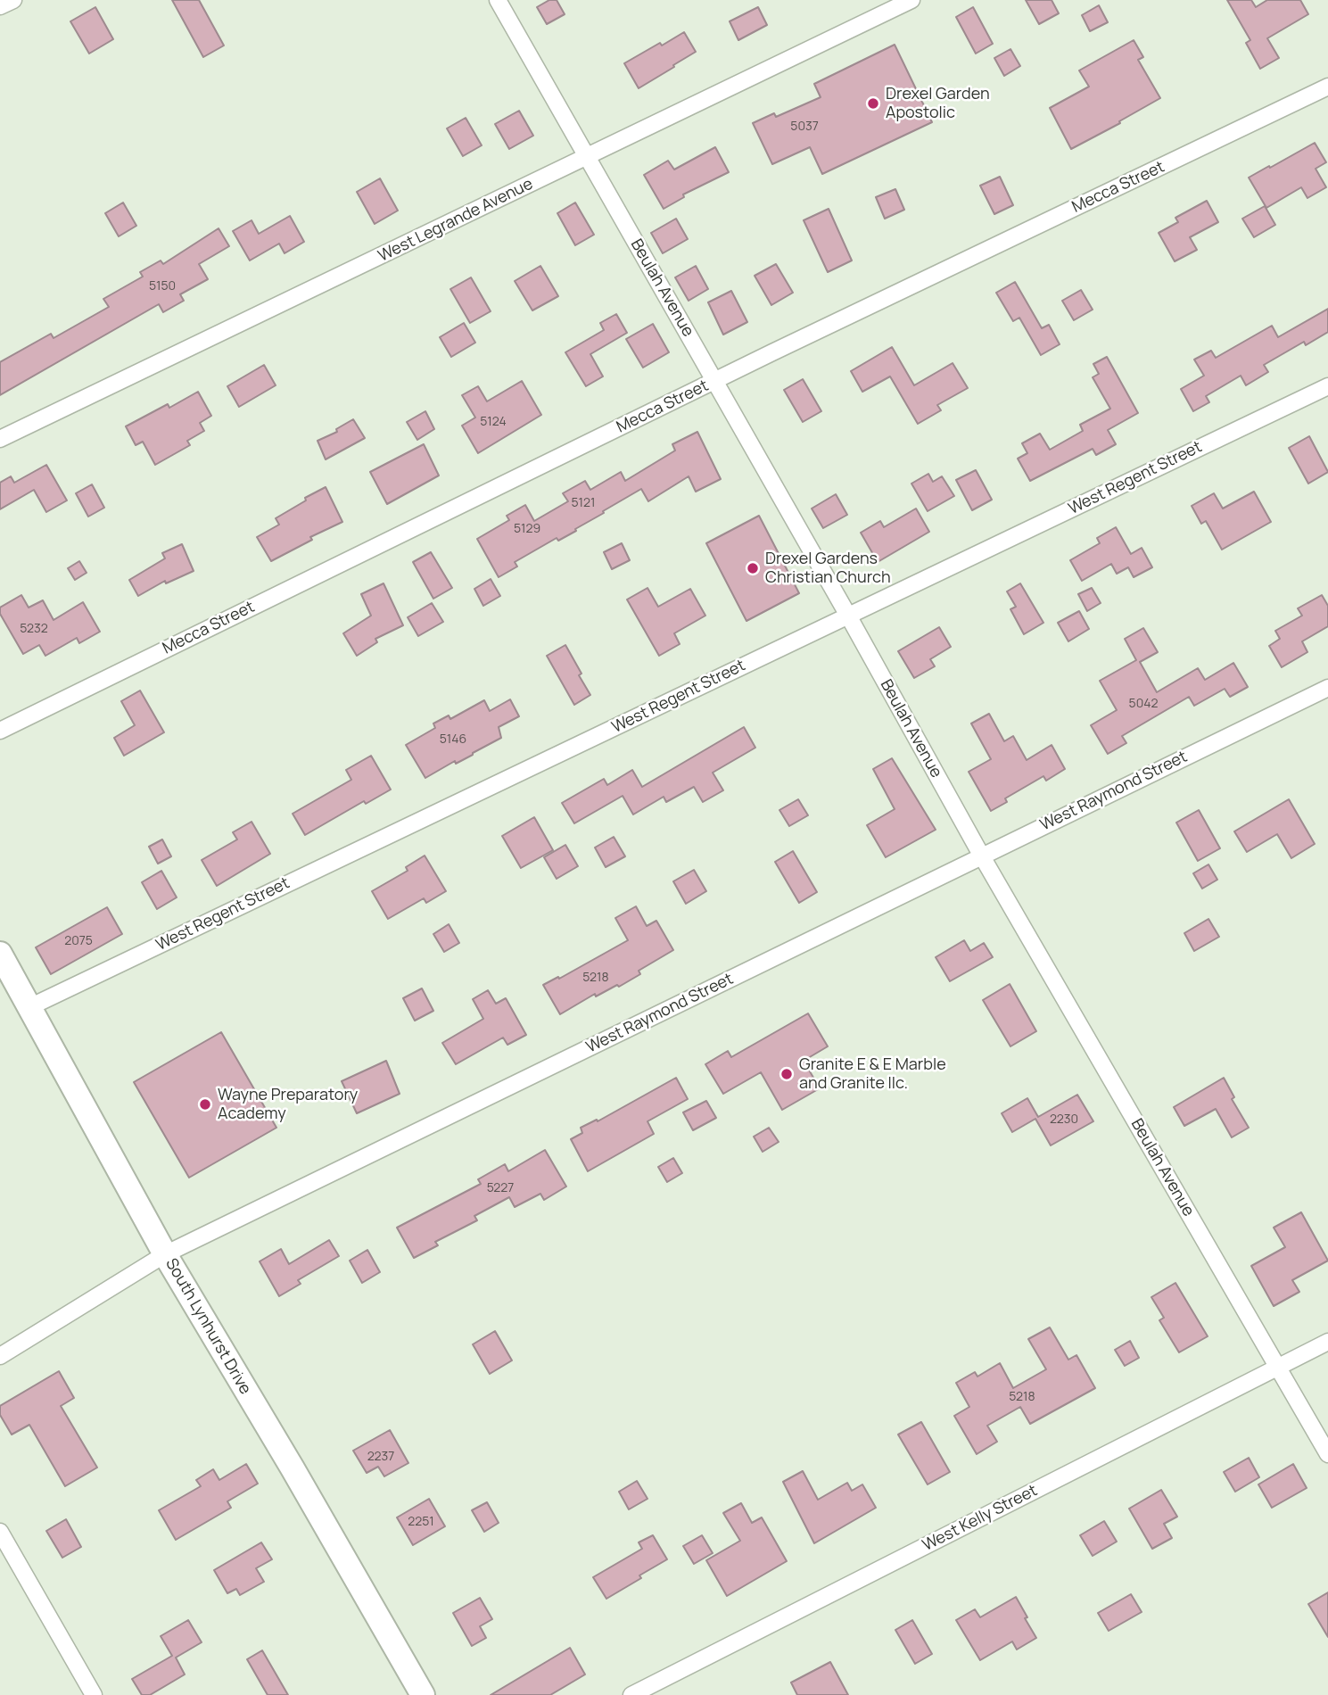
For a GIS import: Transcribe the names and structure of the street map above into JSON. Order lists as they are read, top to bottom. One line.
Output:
{"streets":{"main road":["South Lynhurst Drive"],"street":["Mecca Street","West Legrande Avenue","Beulah Avenue","West Regent Street","West Raymond Street","West Kelly Street"]},"crossings":[["Mecca Street","Beulah Avenue"],["West Legrande Avenue","Beulah Avenue"],["Beulah Avenue","West Regent Street"],["Beulah Avenue","West Raymond Street"],["Beulah Avenue","West Kelly Street"],["West Regent Street","South Lynhurst Drive"],["West Raymond Street","South Lynhurst Drive"]],"places":["Drexel Garden Apostolic","Drexel Gardens Christian Church","Granite E & E Marble and Granite llc.","Wayne Preparatory Academy"],"house_numbers":["5037","5150","5124","5121","5129","5232","5042","5146","2075","5218","2230","5227","5218","2237","2251"]}
